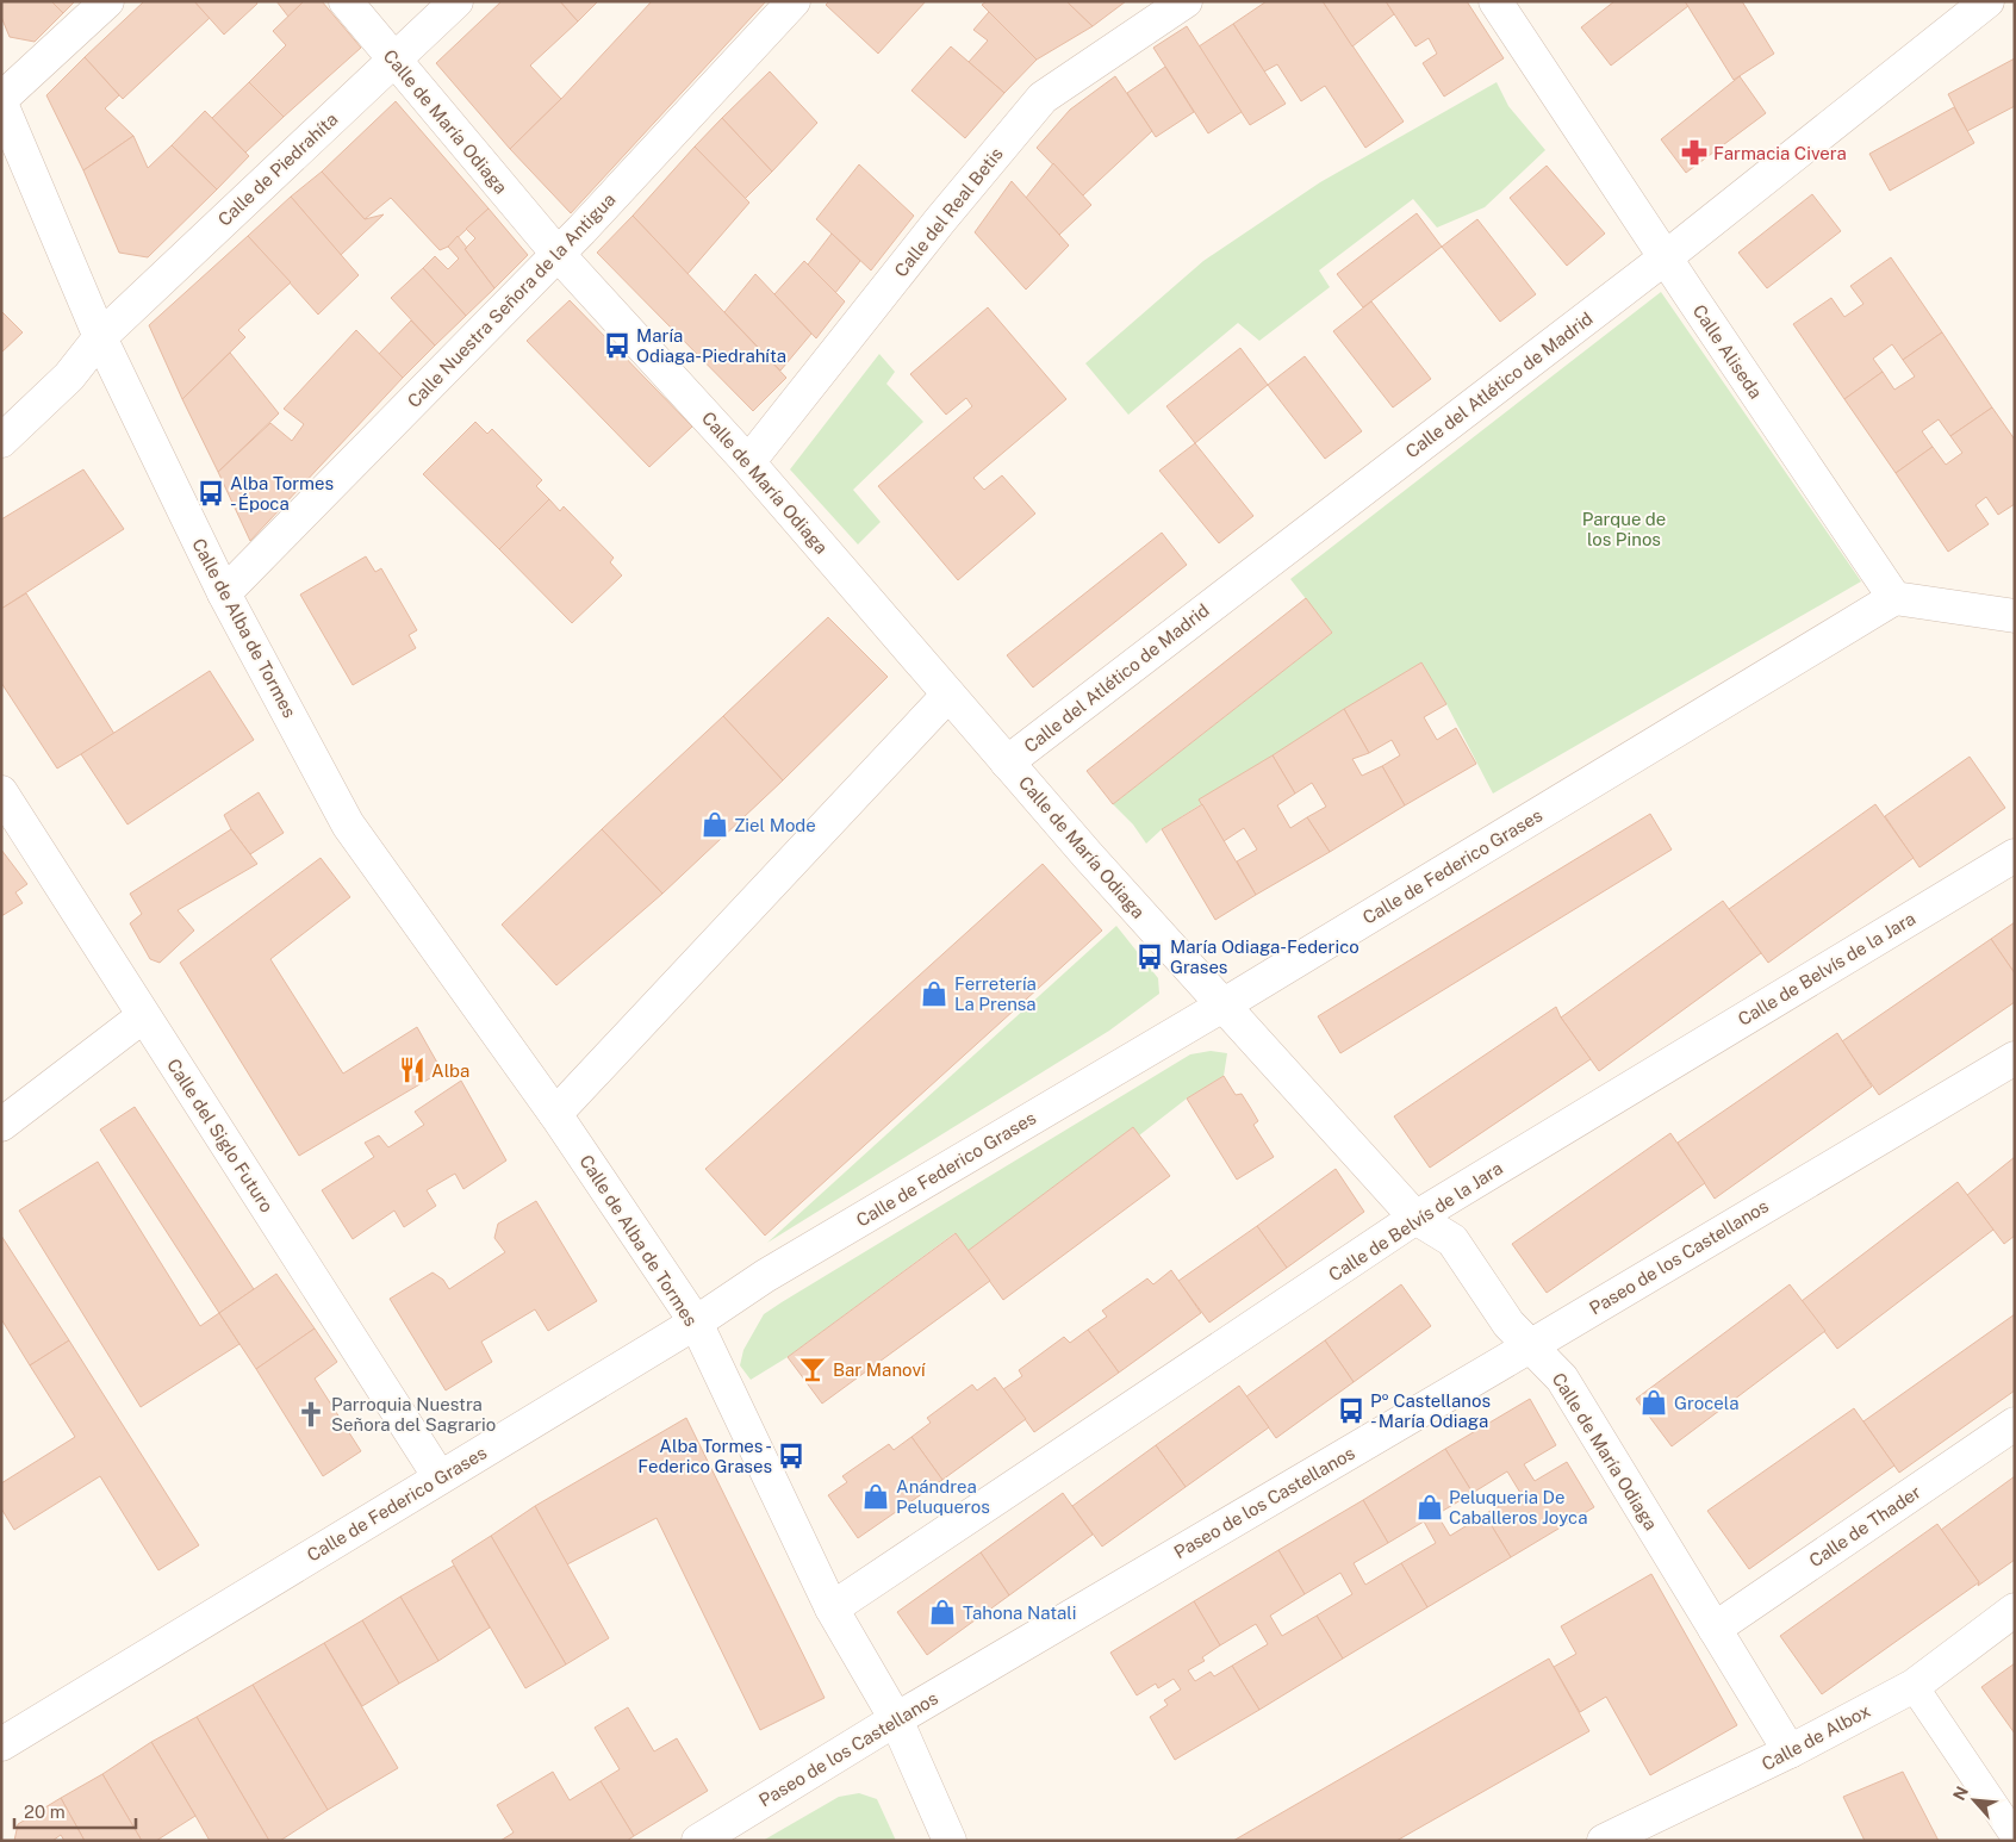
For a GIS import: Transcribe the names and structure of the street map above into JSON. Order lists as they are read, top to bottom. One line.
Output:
{"streets":{"street":["Calle de María Odiaga","Calle de Piedrahíta","Calle del Real Betis","Calle Nuestra Señora de la Antigua","Calle Aliseda","Calle del Atlético de Madrid","Calle de Alba de Tormes","Calle de Federico Grases","Calle de Belvís de la Jara","Calle del Siglo Futuro","Paseo de los Castellanos","Calle de Thader","Calle de Albox"]},"crossings":[["Calle de María Odiaga","Calle de Piedrahíta"],["Calle de María Odiaga","Calle del Real Betis"],["Calle de María Odiaga","Calle Nuestra Señora de la Antigua"],["Calle de María Odiaga","Calle del Atlético de Madrid"],["Calle de María Odiaga","Calle de Federico Grases"],["Calle de María Odiaga","Calle de Belvís de la Jara"],["Calle de María Odiaga","Paseo de los Castellanos"],["Calle de María Odiaga","Calle de Thader"],["Calle de María Odiaga","Calle de Albox"],["Calle de Piedrahíta","Calle de Alba de Tormes"],["Calle Nuestra Señora de la Antigua","Calle de Alba de Tormes"],["Calle Aliseda","Calle del Atlético de Madrid"],["Calle Aliseda","Calle de Federico Grases"],["Calle de Alba de Tormes","Calle de Federico Grases"],["Calle de Alba de Tormes","Calle de Belvís de la Jara"],["Calle de Alba de Tormes","Paseo de los Castellanos"],["Calle de Federico Grases","Calle del Siglo Futuro"]],"parks":["Parque de los Pinos"],"places":{"pharmacy":["Farmacia Civera"],"bus stop":["María Odiaga-Piedrahíta","Alba Tormes - Época","María Odiaga-Federico Grases","Pº Castellanos - María Odiaga","Alba Tormes - Federico Grases"],"shop":["Ziel Mode","Ferretería La Prensa","Grocela","Anándrea Peluqueros","Peluqueria De Caballeros Joyca","Tahona Natali"],"restaurant":["Alba"],"bar":["Bar Manoví"],"church":["Parroquia Nuestra Señora del Sagrario"]},"scale_bar":"20 m","north":"top left"}
